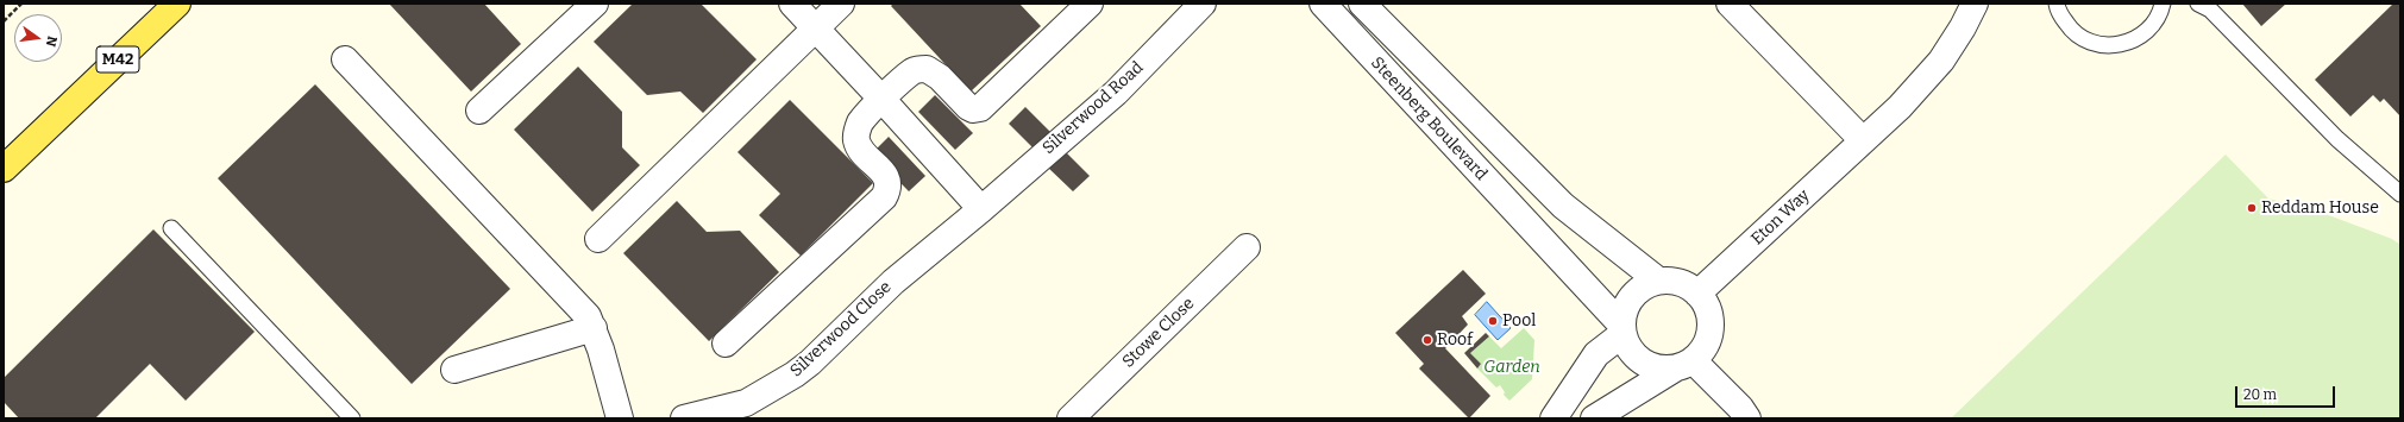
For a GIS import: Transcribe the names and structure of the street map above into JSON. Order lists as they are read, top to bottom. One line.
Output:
{"streets":{"main road":["M42"],"street":["Silverwood Road","Steenberg Boulevard","Eton Way","Silverwood Close","Stowe Close"]},"crossings":[["Silverwood Road","Silverwood Close"],["Steenberg Boulevard","Eton Way"]],"parks":["Garden"],"places":["Reddam House","Pool","Roof"],"scale_bar":"20 m","north":"right"}
